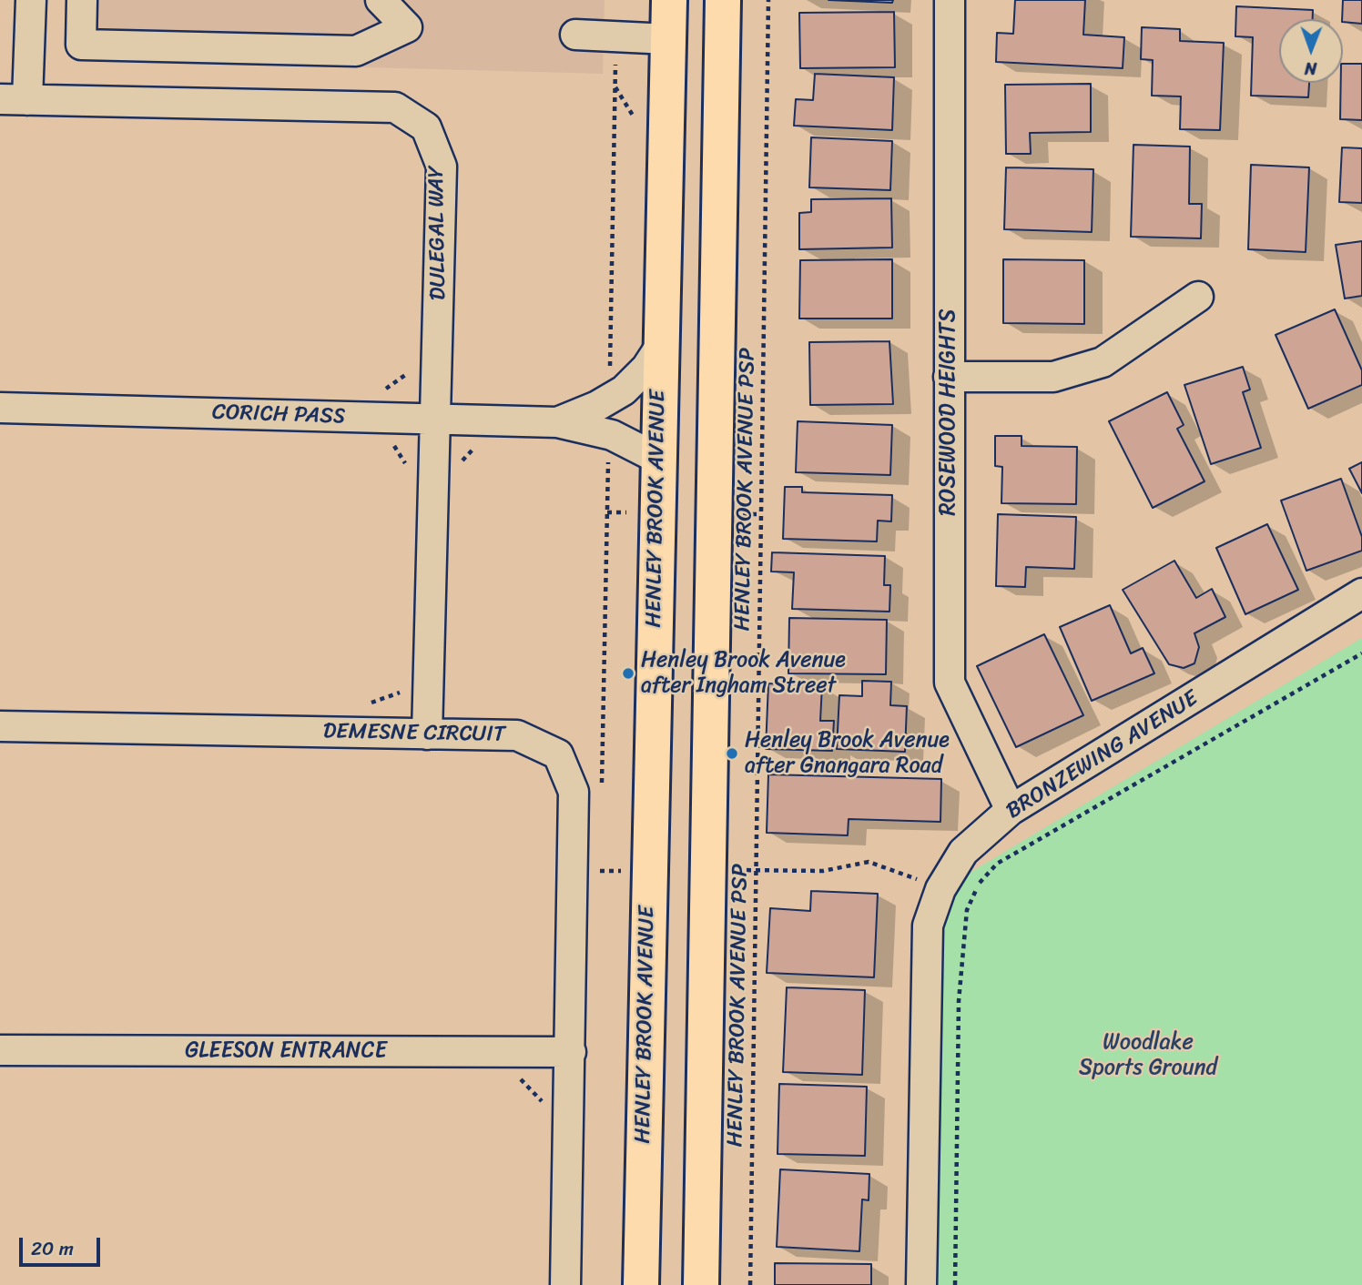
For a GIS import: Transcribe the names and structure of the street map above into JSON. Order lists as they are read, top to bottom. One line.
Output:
{"streets":{"main road":["HENLEY BROOK AVENUE"],"street":["DULEGAL WAY","ROSEWOOD HEIGHTS","CORICH PASS","DEMESNE CIRCUIT","BRONZEWING AVENUE","GLEESON ENTRANCE"],"path":["HENLEY BROOK AVENUE PSP"]},"crossings":[["DULEGAL WAY","CORICH PASS"],["DULEGAL WAY","DEMESNE CIRCUIT"],["ROSEWOOD HEIGHTS","BRONZEWING AVENUE"],["CORICH PASS","HENLEY BROOK AVENUE"],["DEMESNE CIRCUIT","GLEESON ENTRANCE"]],"parks":["Woodlake Sports Ground"],"places":["Henley Brook Avenue after Ingham Street","Henley Brook Avenue after Gnangara Road"],"scale_bar":"20 m","north":"bottom"}
